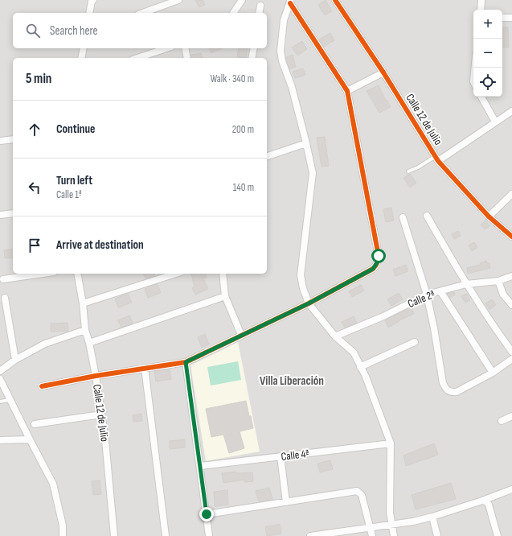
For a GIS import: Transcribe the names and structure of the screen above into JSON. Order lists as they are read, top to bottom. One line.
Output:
{"streets":{"street":["Calle 12 de Julio","Calle 2ª","Calle 4ª"]},"districts":["Villa Liberación"],"page":{"map_buttons":["+","−"],"search":"Search here","heading":["5 min","Walk · 340 m"],"list":[["Continue","200 m"],["Turn left","Calle 1ª","140 m"],"Arrive at destination"]}}
